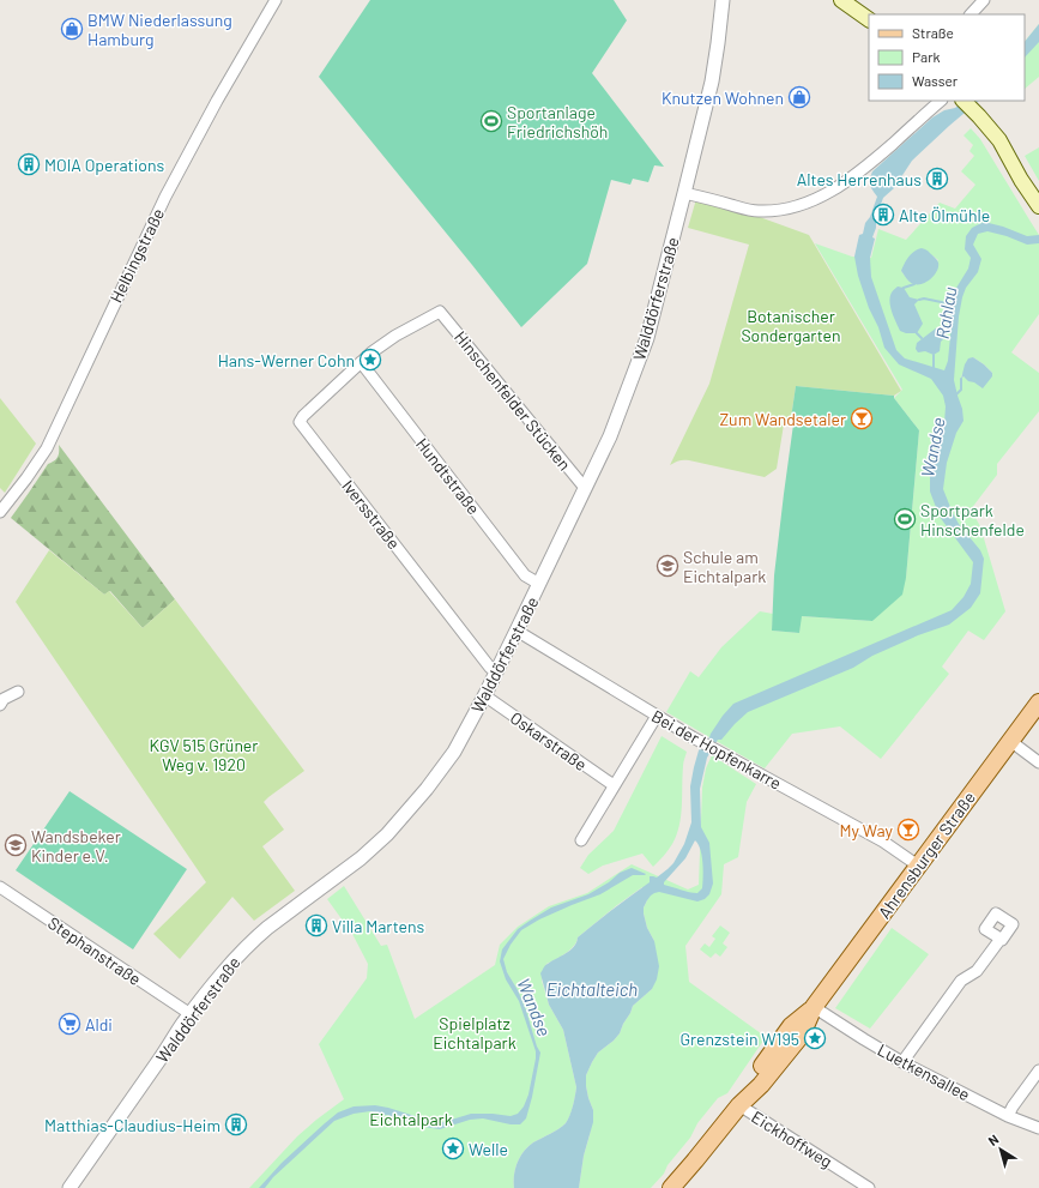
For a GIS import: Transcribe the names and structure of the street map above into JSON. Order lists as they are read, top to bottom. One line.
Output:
{"streets":{"main road":["Ahrensburger Straße"],"street":["Helbingstraße","Walddörferstraße","Hinschenfelder Stücken","Hundtstraße","Iversstraße","Oskarstraße","Bei der Hopfenkarre","Stephanstraße","Luetkensallee","Eickhoffweg"]},"crossings":[["Walddörferstraße","Hinschenfelder Stücken"],["Walddörferstraße","Hundtstraße"],["Walddörferstraße","Iversstraße"],["Walddörferstraße","Oskarstraße"],["Walddörferstraße","Bei der Hopfenkarre"],["Walddörferstraße","Stephanstraße"],["Hinschenfelder Stücken","Hundtstraße"],["Hinschenfelder Stücken","Iversstraße"],["Hundtstraße","Iversstraße"],["Bei der Hopfenkarre","Ahrensburger Straße"],["Ahrensburger Straße","Luetkensallee"],["Ahrensburger Straße","Eickhoffweg"]],"water":["Rahlau","Wandse","Eichtalteich"],"parks":["Botanischer Sondergarten","KGV 515 Grüner Weg v. 1920","Spielplatz Eichtalpark","Eichtalpark"],"places":{"shop":["BMW Niederlassung Hamburg","Knutzen Wohnen"],"sports":["Sportanlage Friedrichshöh","Sportpark Hinschenfelde"],"building":["MOIA Operations","Altes Herrenhaus","Alte Ölmühle","Villa Martens","Matthias-Claudius-Heim"],"place":["Hans-Werner Cohn","Grenzstein W195","Welle"],"bar":["Zum Wandsetaler","My Way"],"school or university":["Schule am Eichtalpark","Wandsbeker Kinder e.V."],"supermarket":["Aldi"]},"legend":["Straße","Park","Wasser"],"north":"top left"}
